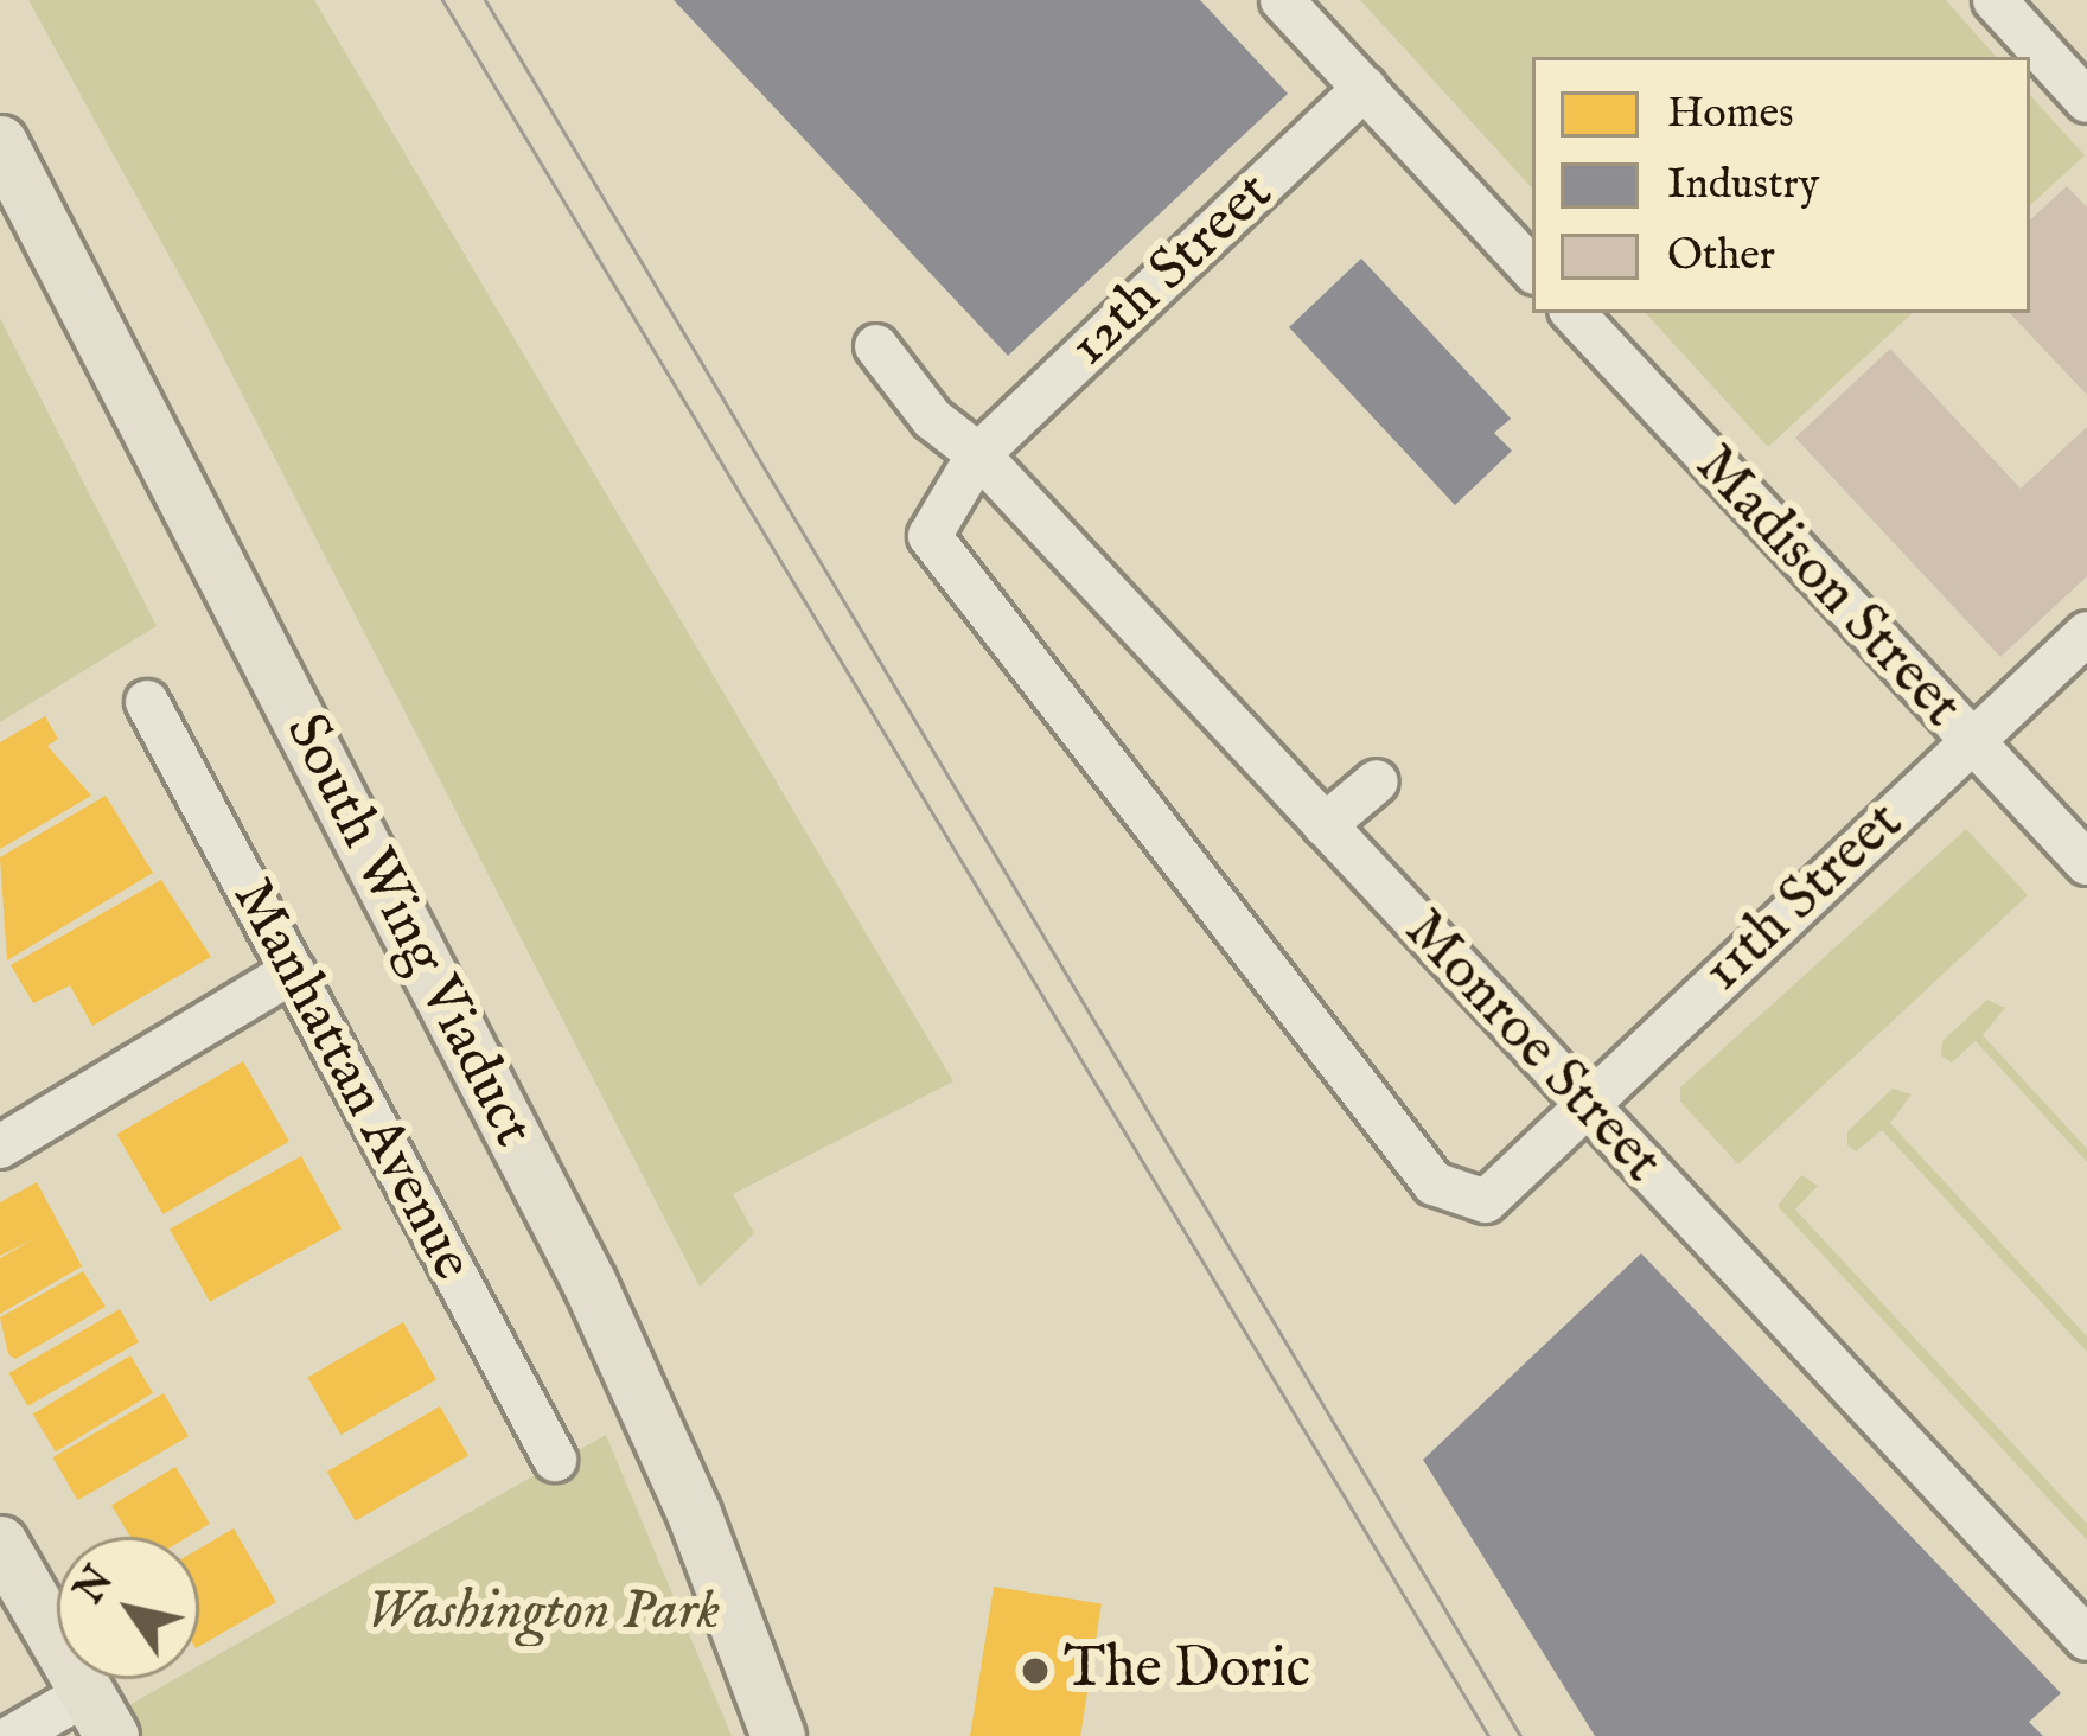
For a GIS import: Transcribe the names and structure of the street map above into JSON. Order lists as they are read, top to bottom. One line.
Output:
{"streets":{"main road":["South Wing Viaduct"],"street":["12th Street","Madison Street","11th Street","Monroe Street","Manhattan Avenue"]},"crossings":[["12th Street","11th Street"],["12th Street","Monroe Street"],["Madison Street","11th Street"],["11th Street","Monroe Street"]],"parks":["Washington Park"],"places":["The Doric"],"legend":["Homes","Industry","Other"],"north":"top left"}
